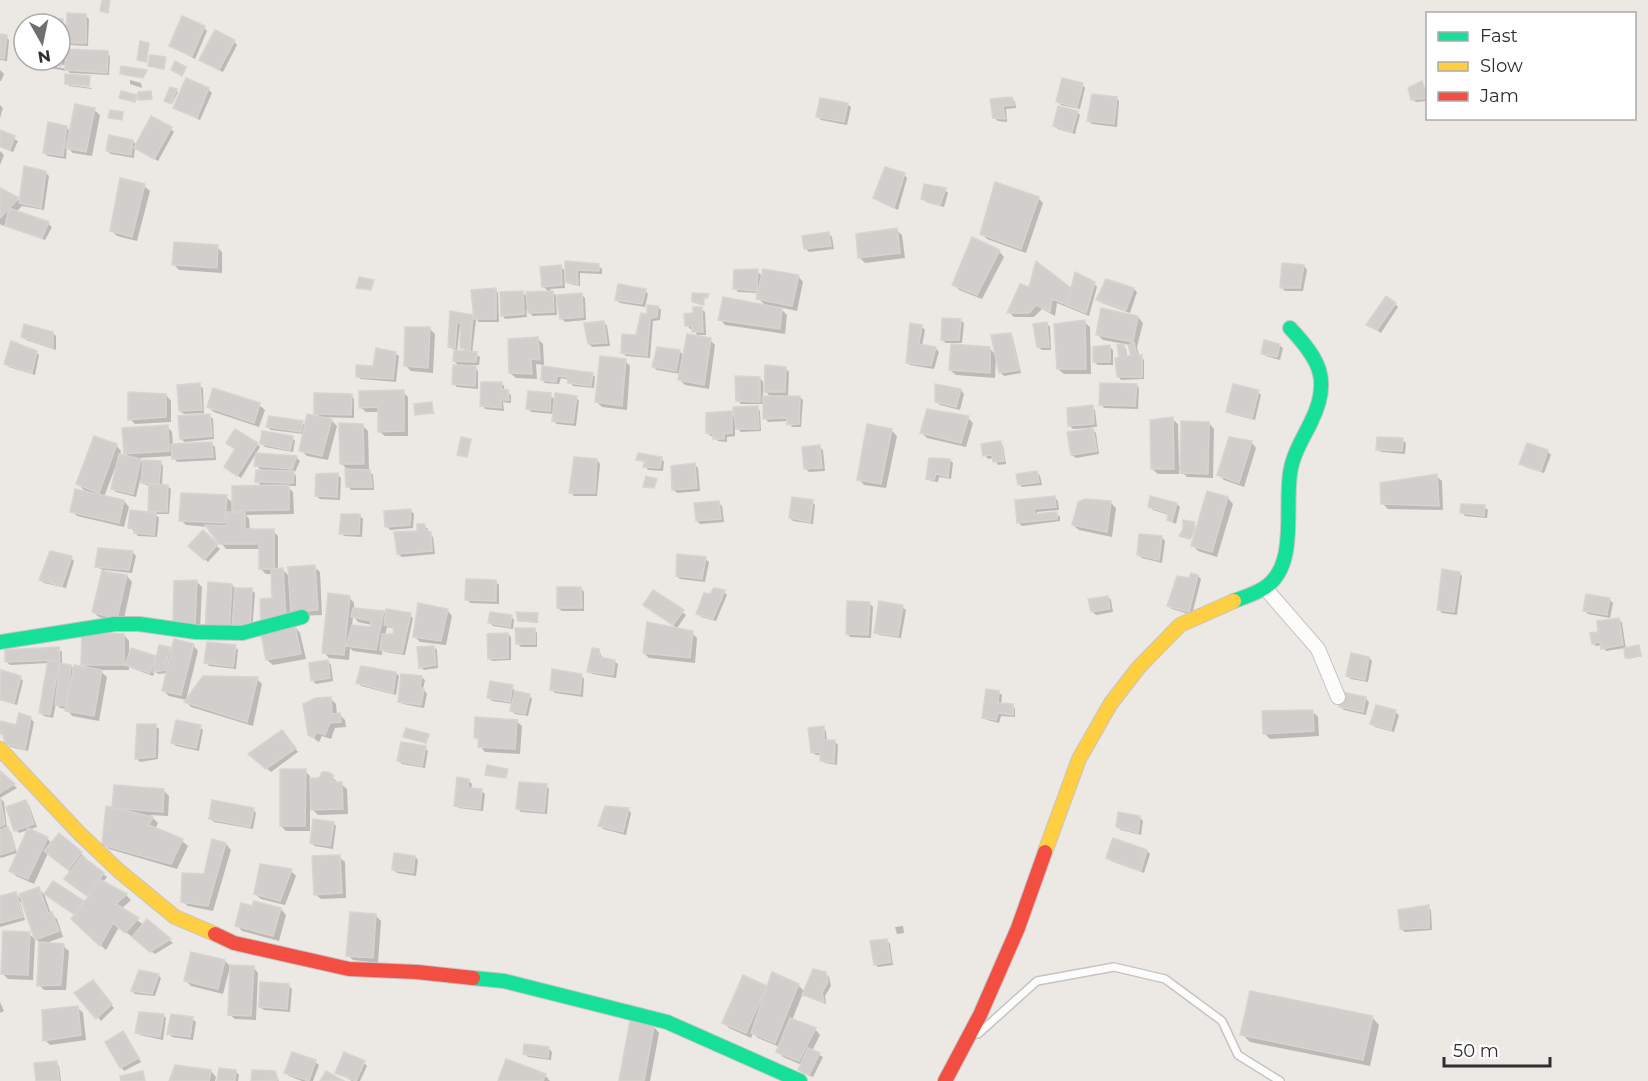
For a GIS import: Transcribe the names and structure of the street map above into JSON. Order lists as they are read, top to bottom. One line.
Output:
{"legend":["Fast","Slow","Jam"],"scale_bar":"50 m","north":"bottom"}
